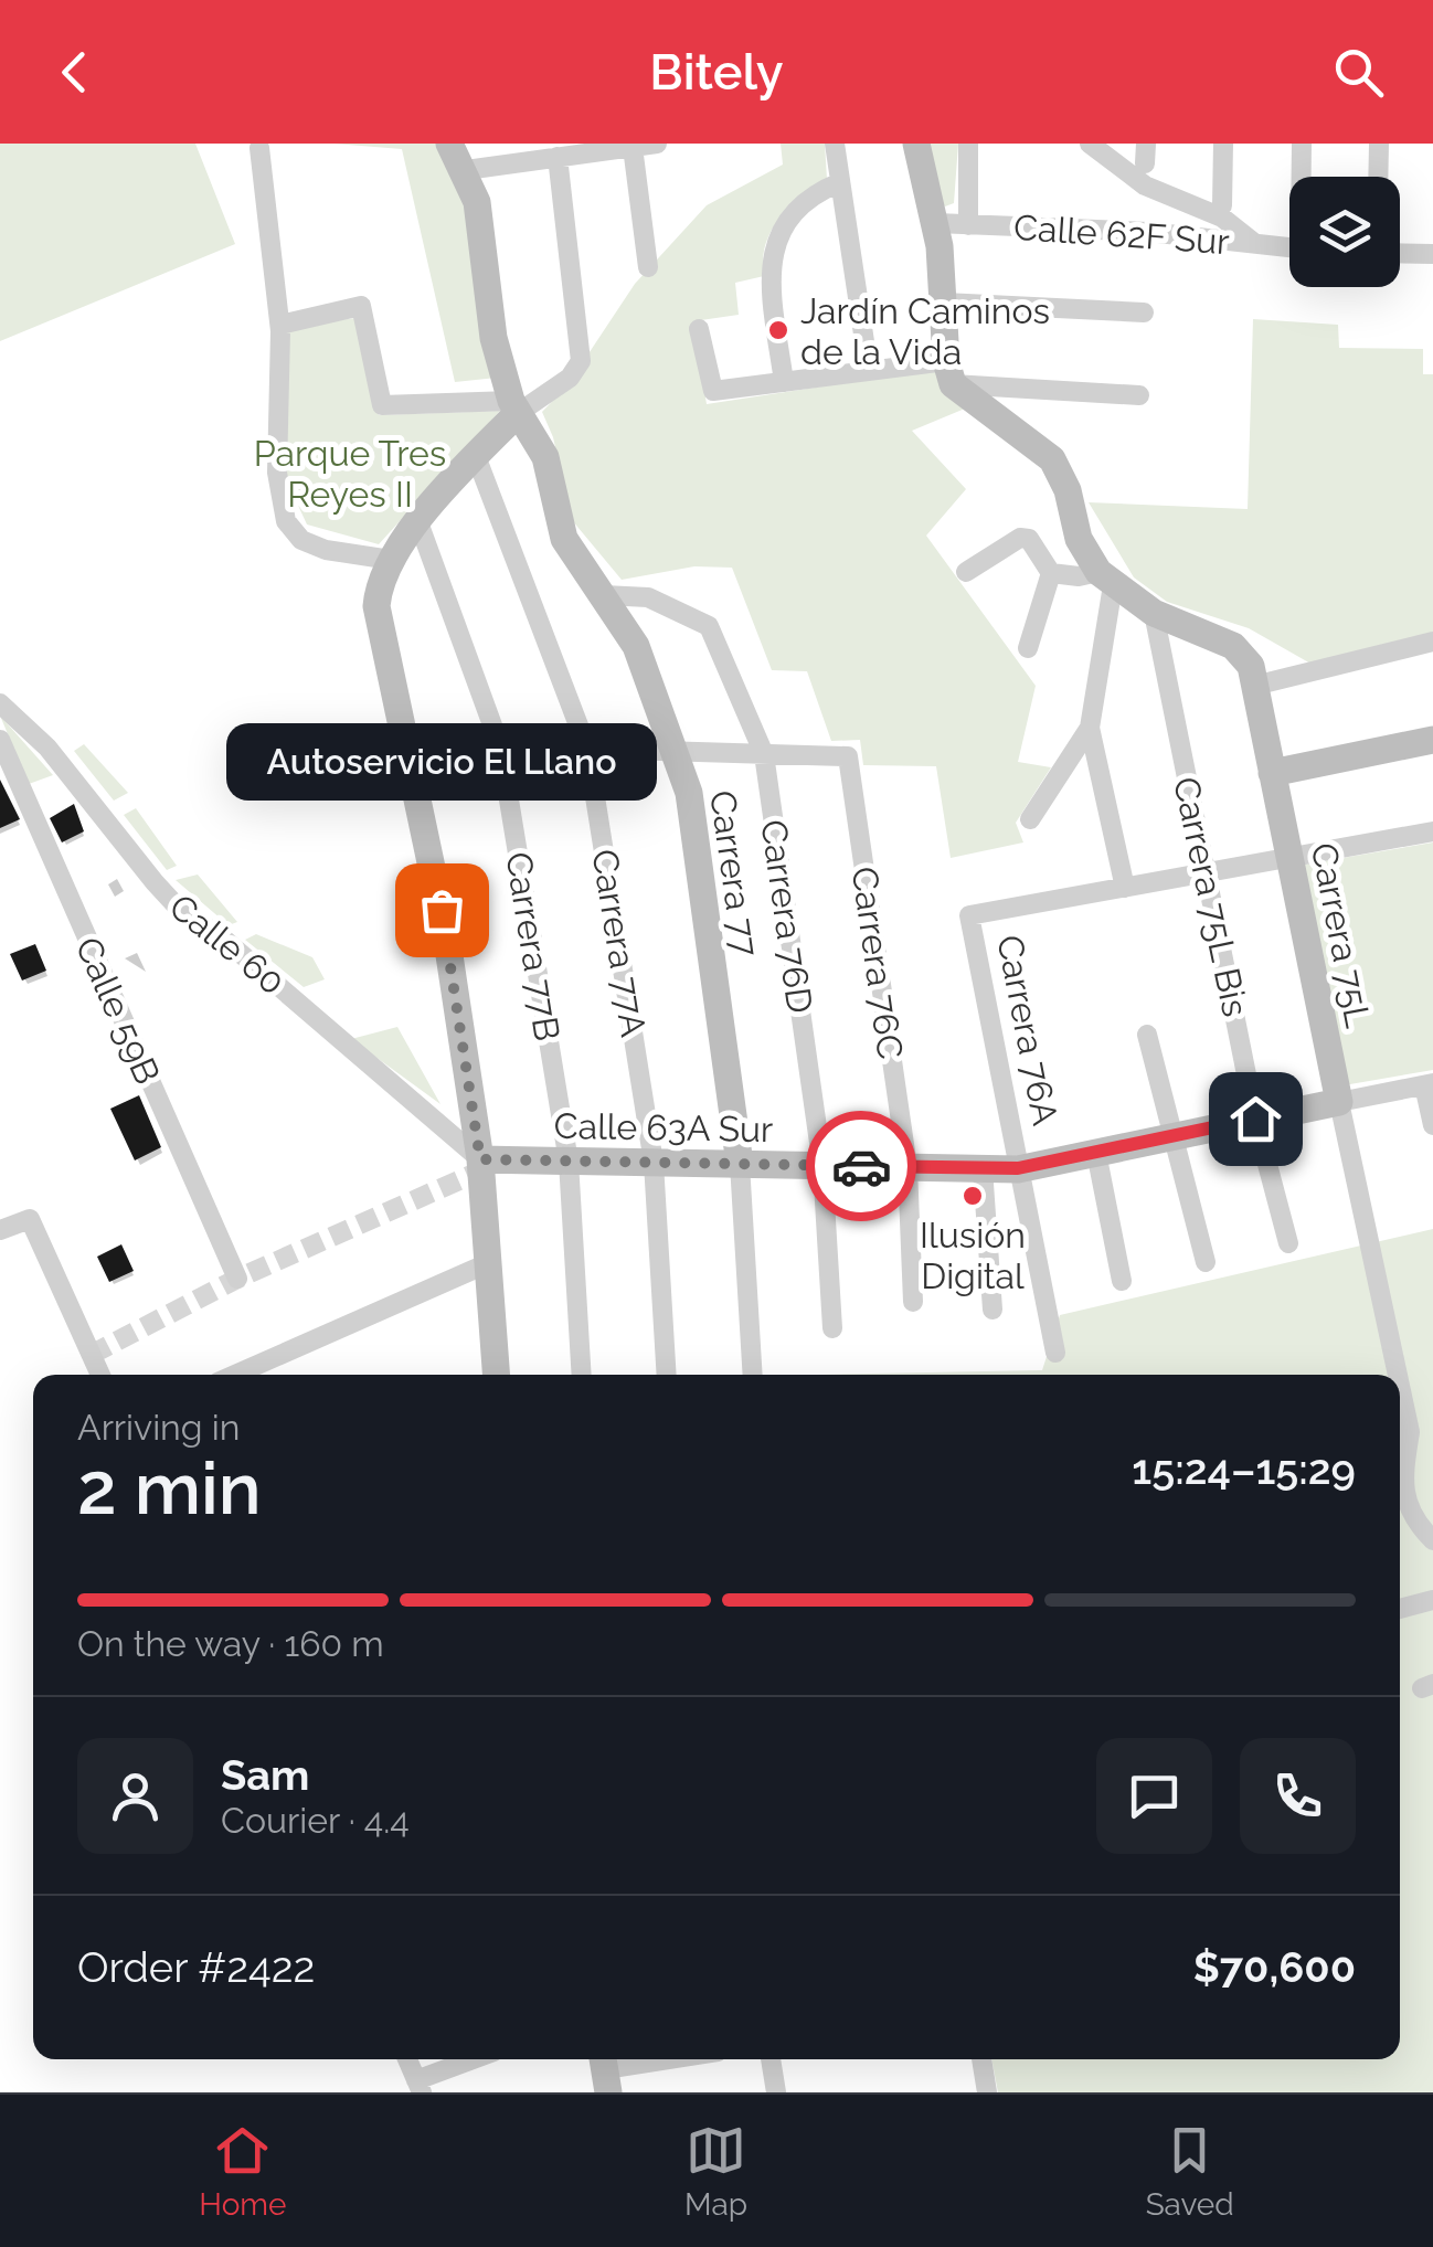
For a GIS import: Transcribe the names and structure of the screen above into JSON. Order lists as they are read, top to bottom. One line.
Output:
{"streets":{"street":["Calle 62F Sur","Carrera 77","Carrera 75L Bis","Carrera 76D","Carrera 75L","Carrera 77A","Calle 60","Carrera 77B","Carrera 76C","Calle 59B","Carrera 76A","Calle 63A Sur"]},"crossings":[["Carrera 77","Carrera 76D"],["Carrera 77","Calle 63A Sur"],["Carrera 75L Bis","Calle 63A Sur"],["Carrera 76D","Carrera 76C"],["Carrera 76D","Calle 63A Sur"],["Carrera 75L","Calle 63A Sur"],["Carrera 77A","Calle 63A Sur"],["Calle 60","Calle 63A Sur"],["Carrera 77B","Calle 63A Sur"],["Carrera 76C","Calle 63A Sur"],["Carrera 76A","Calle 63A Sur"]],"parks":["Parque Tres Reyes II"],"places":["Jardín Caminos de la Vida","Autoservicio El Llano","Ilusión Digital"],"page":{"header":"Bitely","bubble":"Autoservicio El Llano","heading":["2 min","Arriving in","15:24–15:29"],"panel":["Sam","Courier · 4.4","Order #2422","$70,600"],"bar":"On the way · 160 m","tabs":["Home","Map","Saved"]}}
